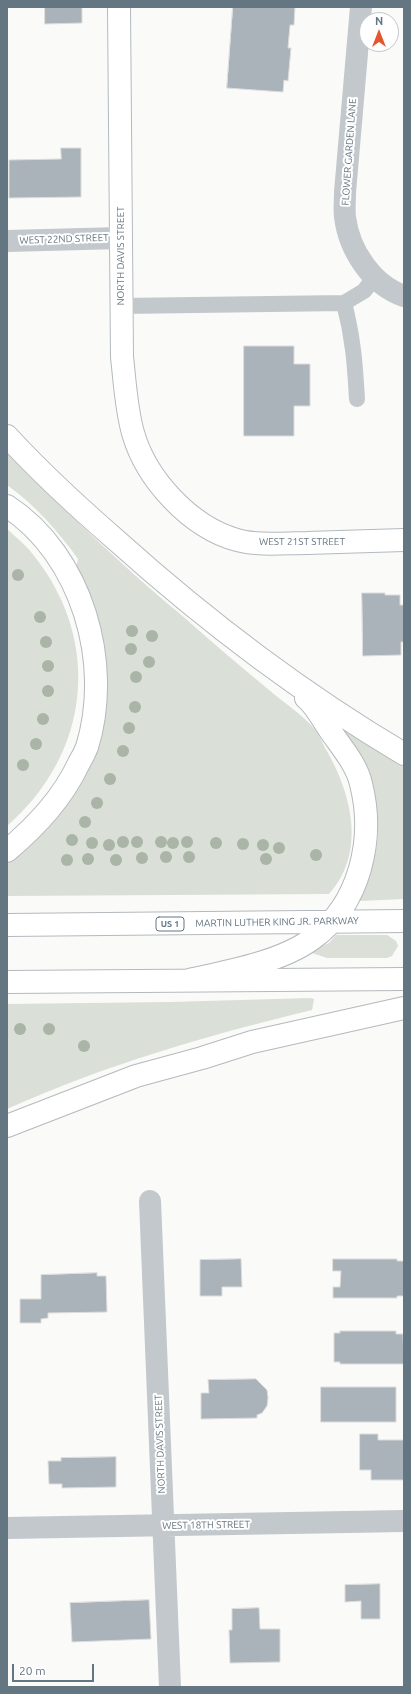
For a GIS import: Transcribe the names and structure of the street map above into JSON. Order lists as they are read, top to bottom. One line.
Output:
{"streets":{"main road":["NORTH DAVIS STREET","WEST 21ST STREET","MARTIN LUTHER KING JR. PARKWAY","US 1"],"street":["FLOWER GARDEN LANE","WEST 22ND STREET","WEST 18TH STREET"]},"crossings":[["WEST 22ND STREET","NORTH DAVIS STREET"],["NORTH DAVIS STREET","WEST 21ST STREET"],["NORTH DAVIS STREET","WEST 18TH STREET"]],"scale_bar":"20 m","north":"top"}
